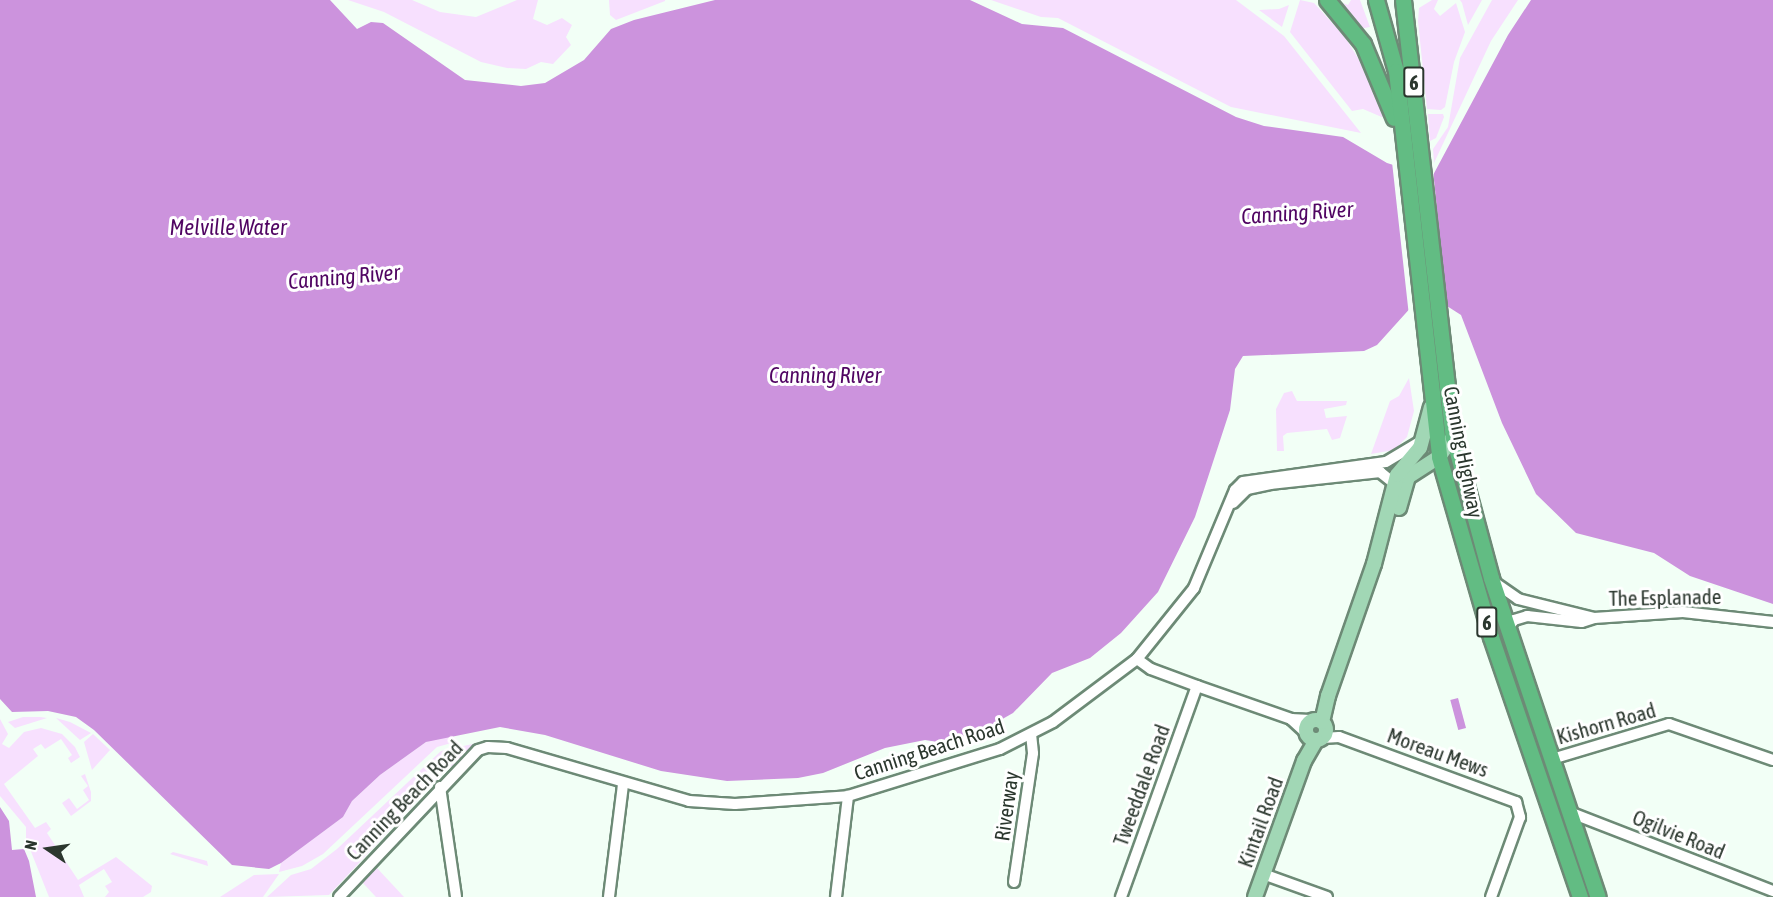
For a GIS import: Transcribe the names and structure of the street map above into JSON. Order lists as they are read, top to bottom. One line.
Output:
{"streets":{"highway":["6","Canning Highway"],"main road":["Kintail Road"],"street":["The Esplanade","Kishorn Road","Canning Beach Road","Moreau Mews","Tweeddale Road","Riverway","Ogilvie Road"]},"crossings":[["Canning Highway","The Esplanade"],["Canning Highway","Kishorn Road"],["Canning Highway","Kintail Road"],["Canning Highway","Ogilvie Road"],["Canning Beach Road","Moreau Mews"],["Canning Beach Road","Riverway"],["Canning Beach Road","Kintail Road"],["Moreau Mews","Tweeddale Road"],["Moreau Mews","Kintail Road"]],"water":["Canning River","Melville Water"],"north":"left"}
